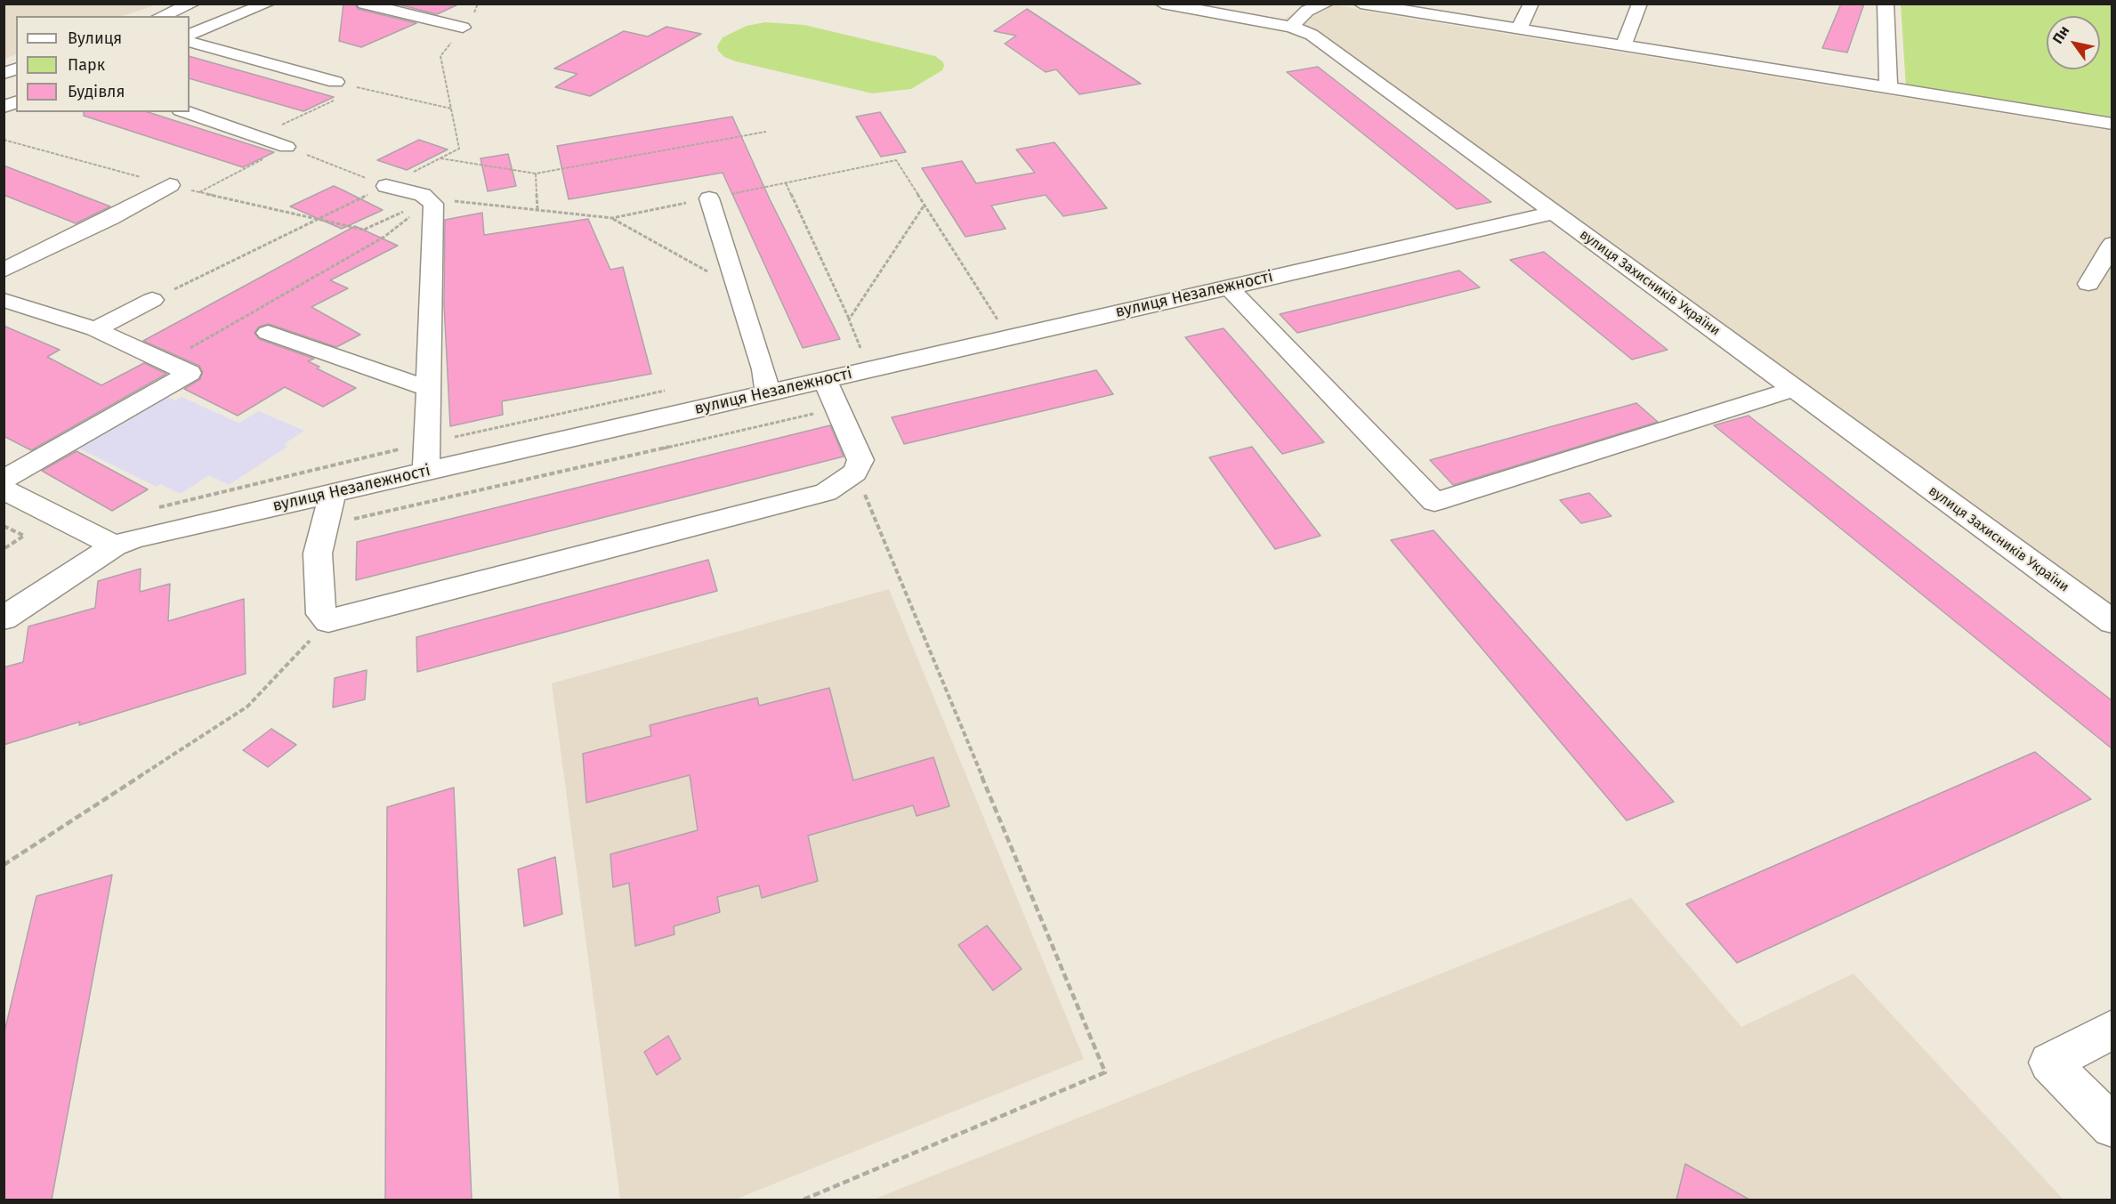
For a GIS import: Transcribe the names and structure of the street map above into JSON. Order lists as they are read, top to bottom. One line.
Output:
{"streets":{"street":["вулиця Захисників України","вулиця Незалежності"]},"crossings":[["вулиця Захисників України","вулиця Незалежності"]],"legend":["Вулиця","Парк","Будівля"],"north":"top left"}
